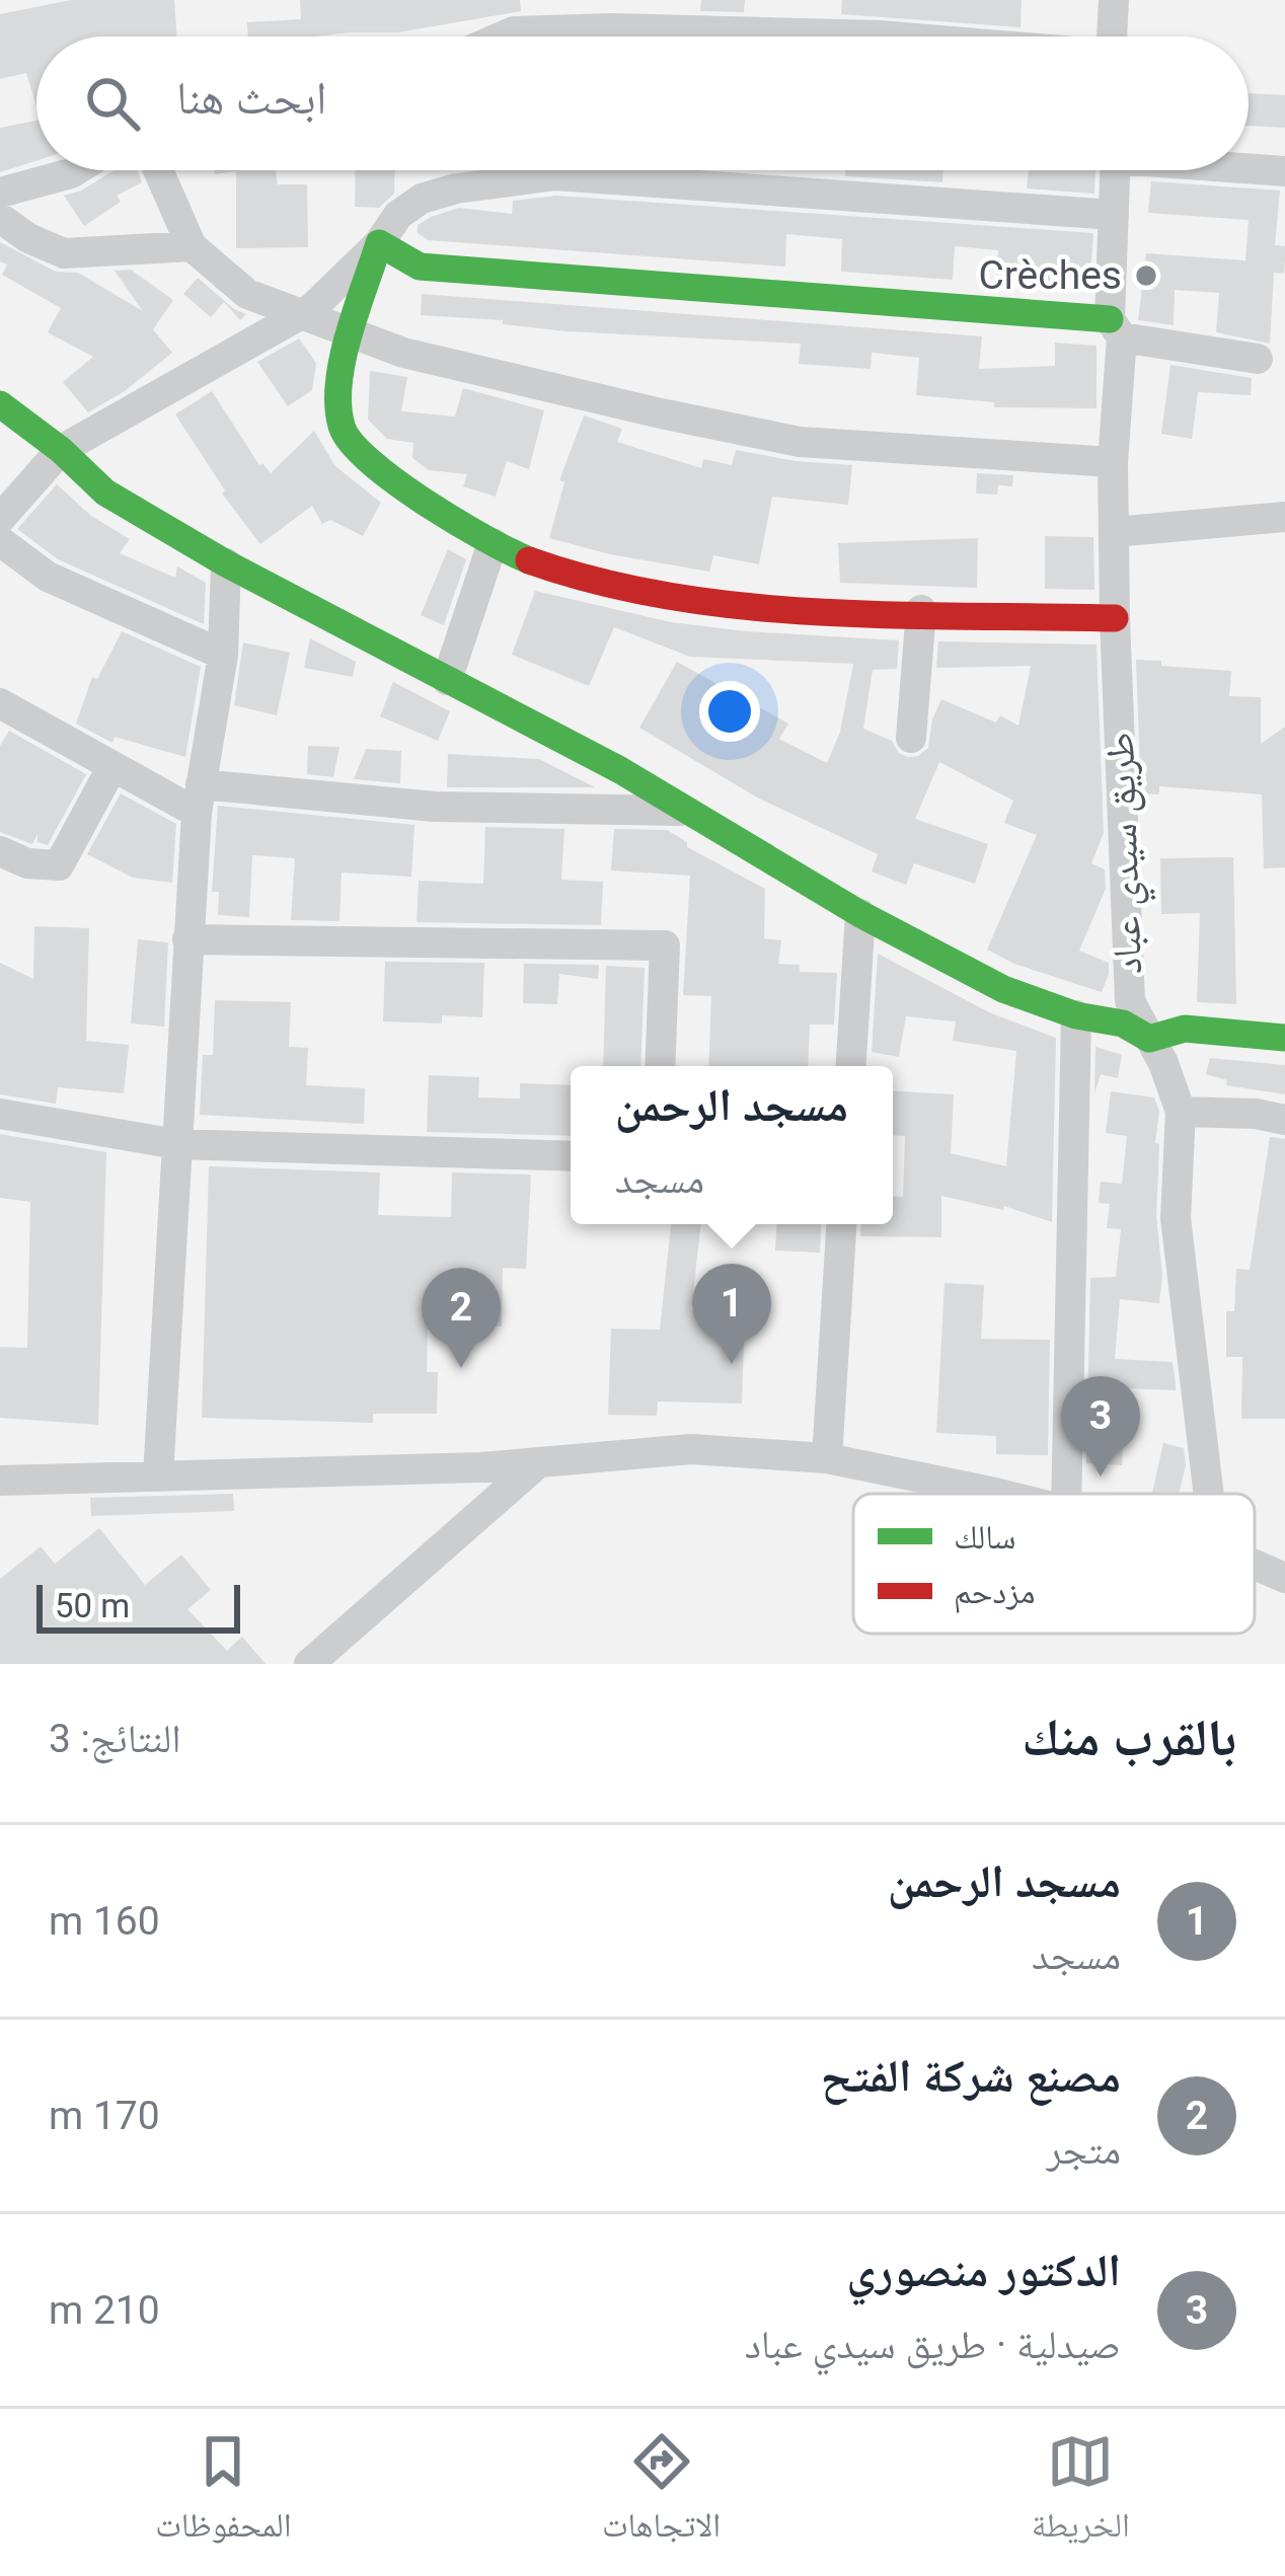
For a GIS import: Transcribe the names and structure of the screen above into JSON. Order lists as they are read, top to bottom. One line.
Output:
{"streets":{"street":["طريق سيدي عباد"]},"places":["Crèches"],"legend":["سالك","مزدحم"],"scale_bar":"50 m","page":{"search":"ابحث هنا","popup":["مسجد الرحمن","مسجد"],"pins":["1","2","3"],"scale":"50 m","heading":["بالقرب منك","النتائج: 3"],"list":[{"mark":"1","name":"مسجد الرحمن","note":"مسجد","value":"160 m"},{"mark":"2","name":"مصنع شركة الفتح","note":"متجر","value":"170 m"},{"mark":"3","name":"الدكتور منصوري","note":"صيدلية · طريق سيدي عباد","value":"210 m"}],"nav":["الخريطة","الاتجاهات","المحفوظات"]}}
